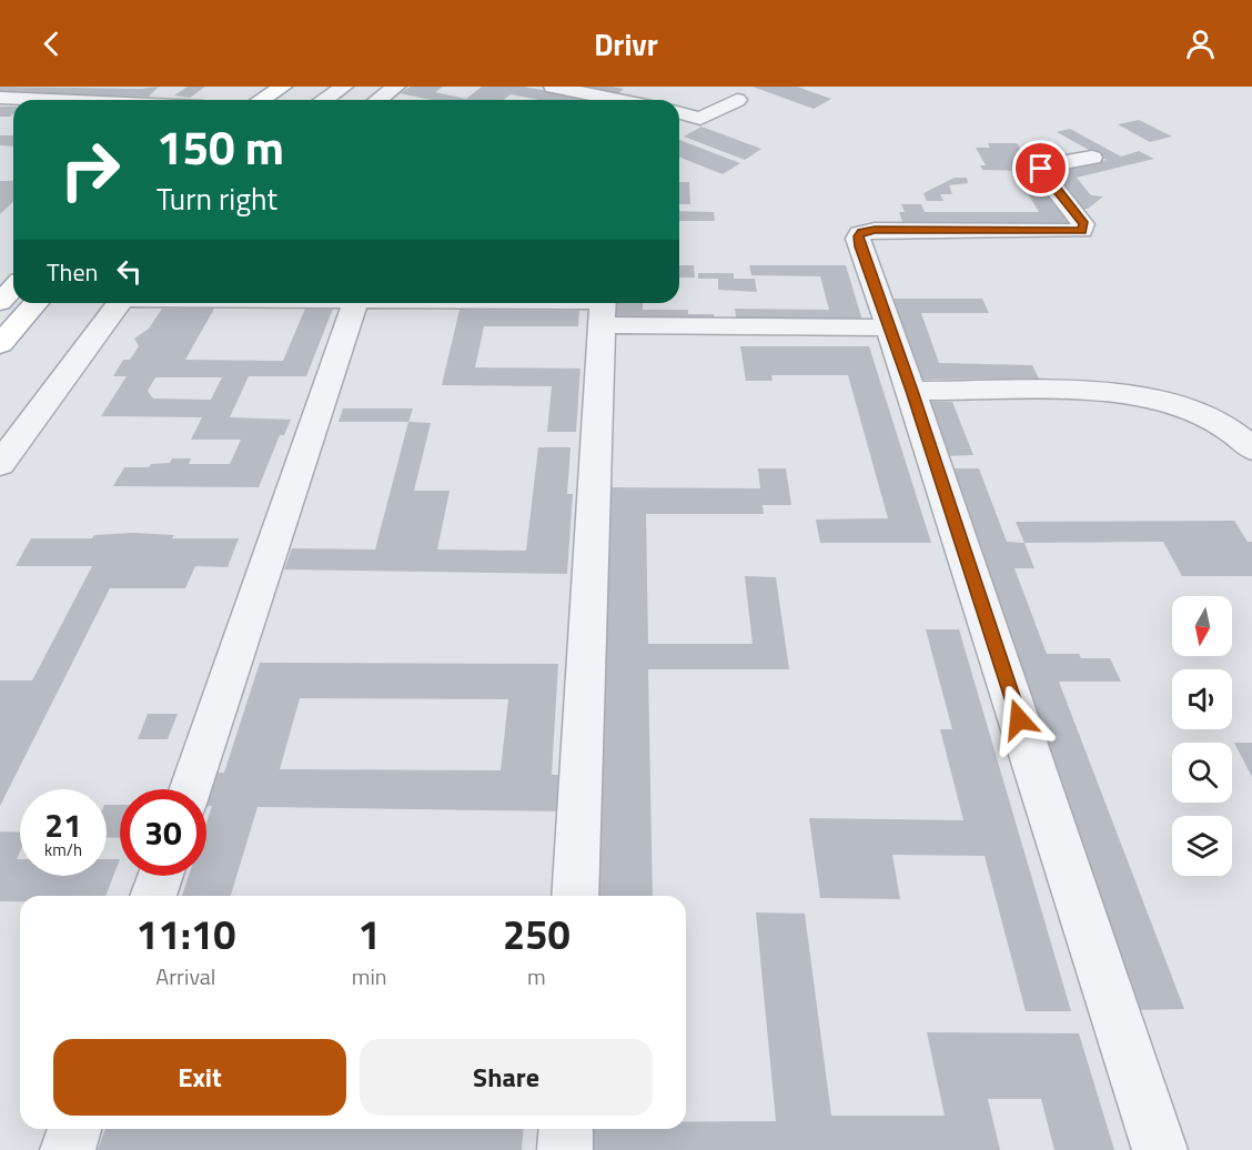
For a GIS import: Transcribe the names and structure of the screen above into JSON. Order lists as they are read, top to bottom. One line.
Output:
{"north":"bottom","page":{"header":"Drivr","turn":["150 m","Turn right"],"then":"Then","speed":"21 km/h","limit":"30","eta":["11:10","Arrival","1","min","250","m"],"buttons":["Exit","Share"]}}
